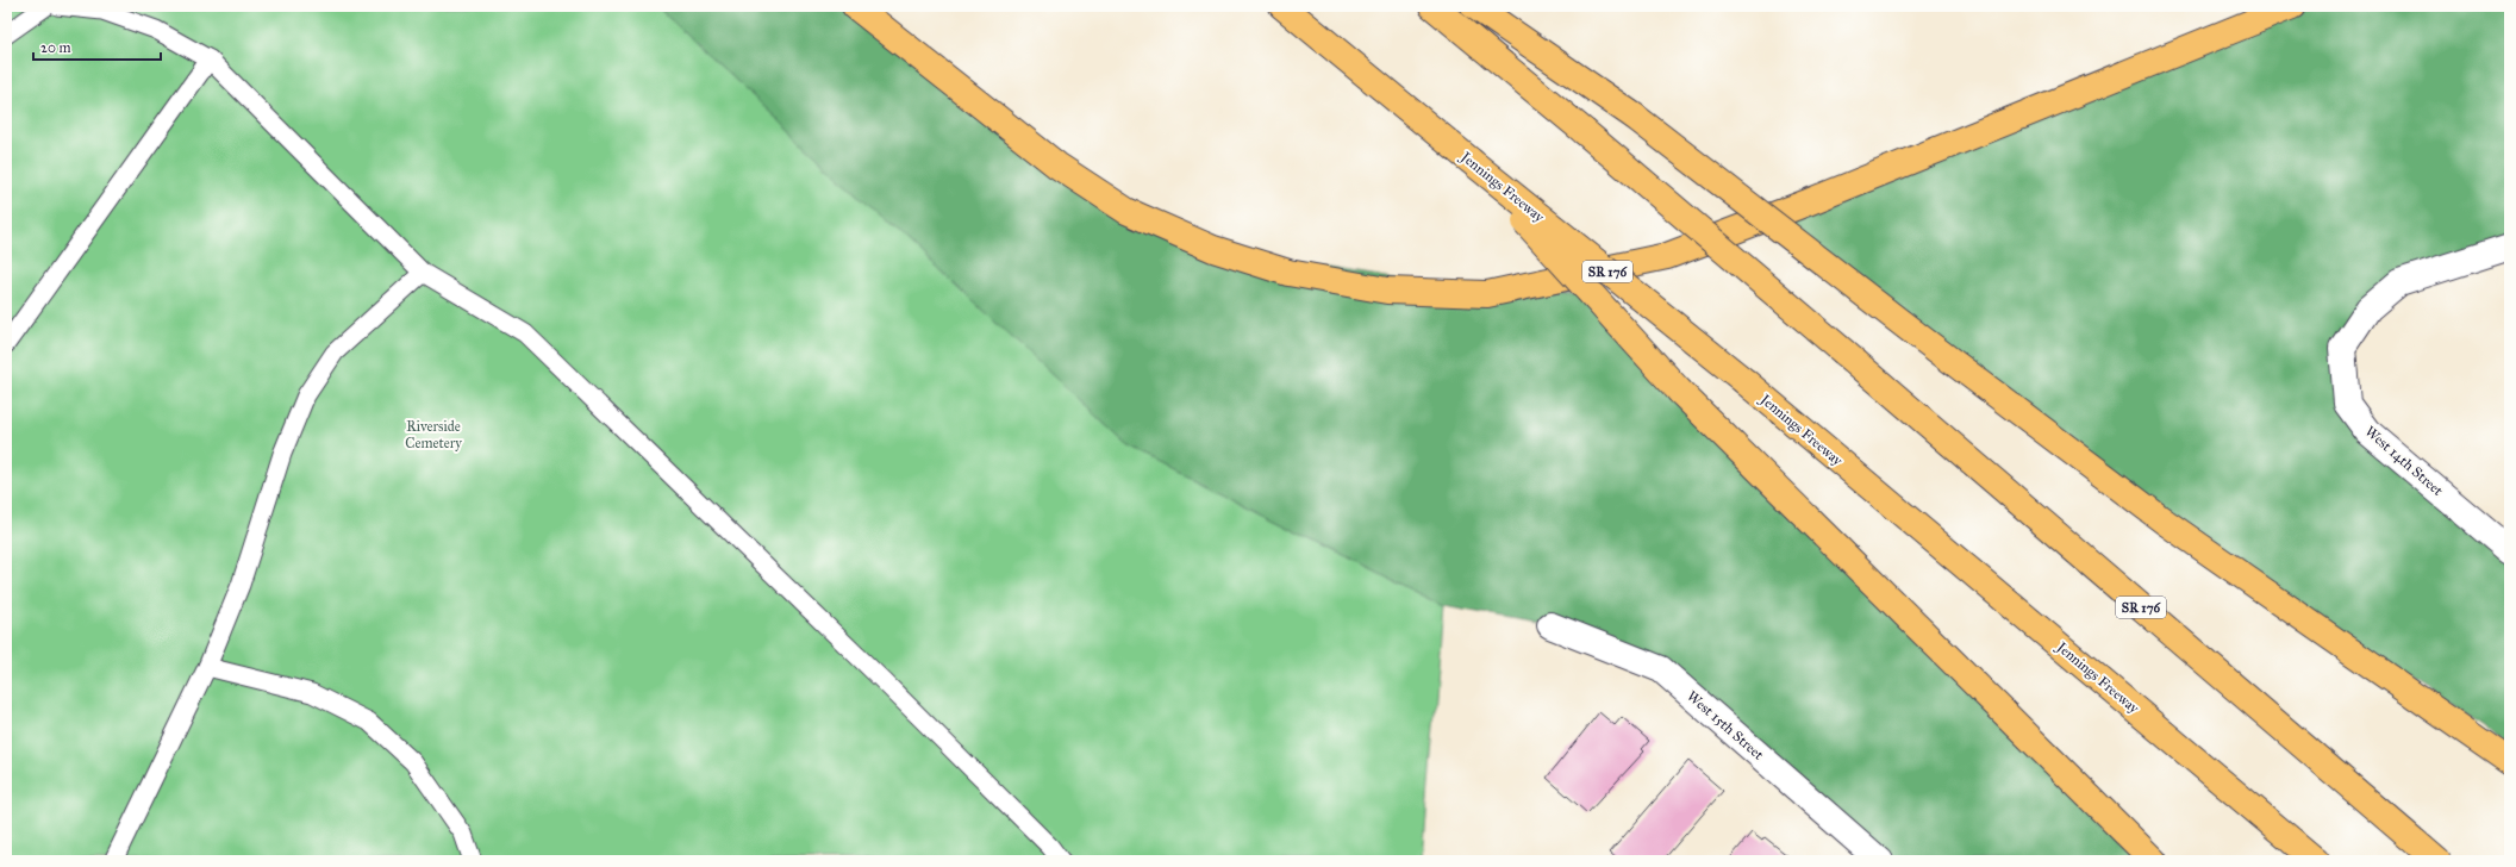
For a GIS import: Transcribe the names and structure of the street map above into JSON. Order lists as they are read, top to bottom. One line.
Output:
{"streets":{"highway":["Jennings Freeway","SR 176"],"street":["West 14th Street","West 15th Street"]},"parks":["Riverside Cemetery"],"scale_bar":"20 m"}
